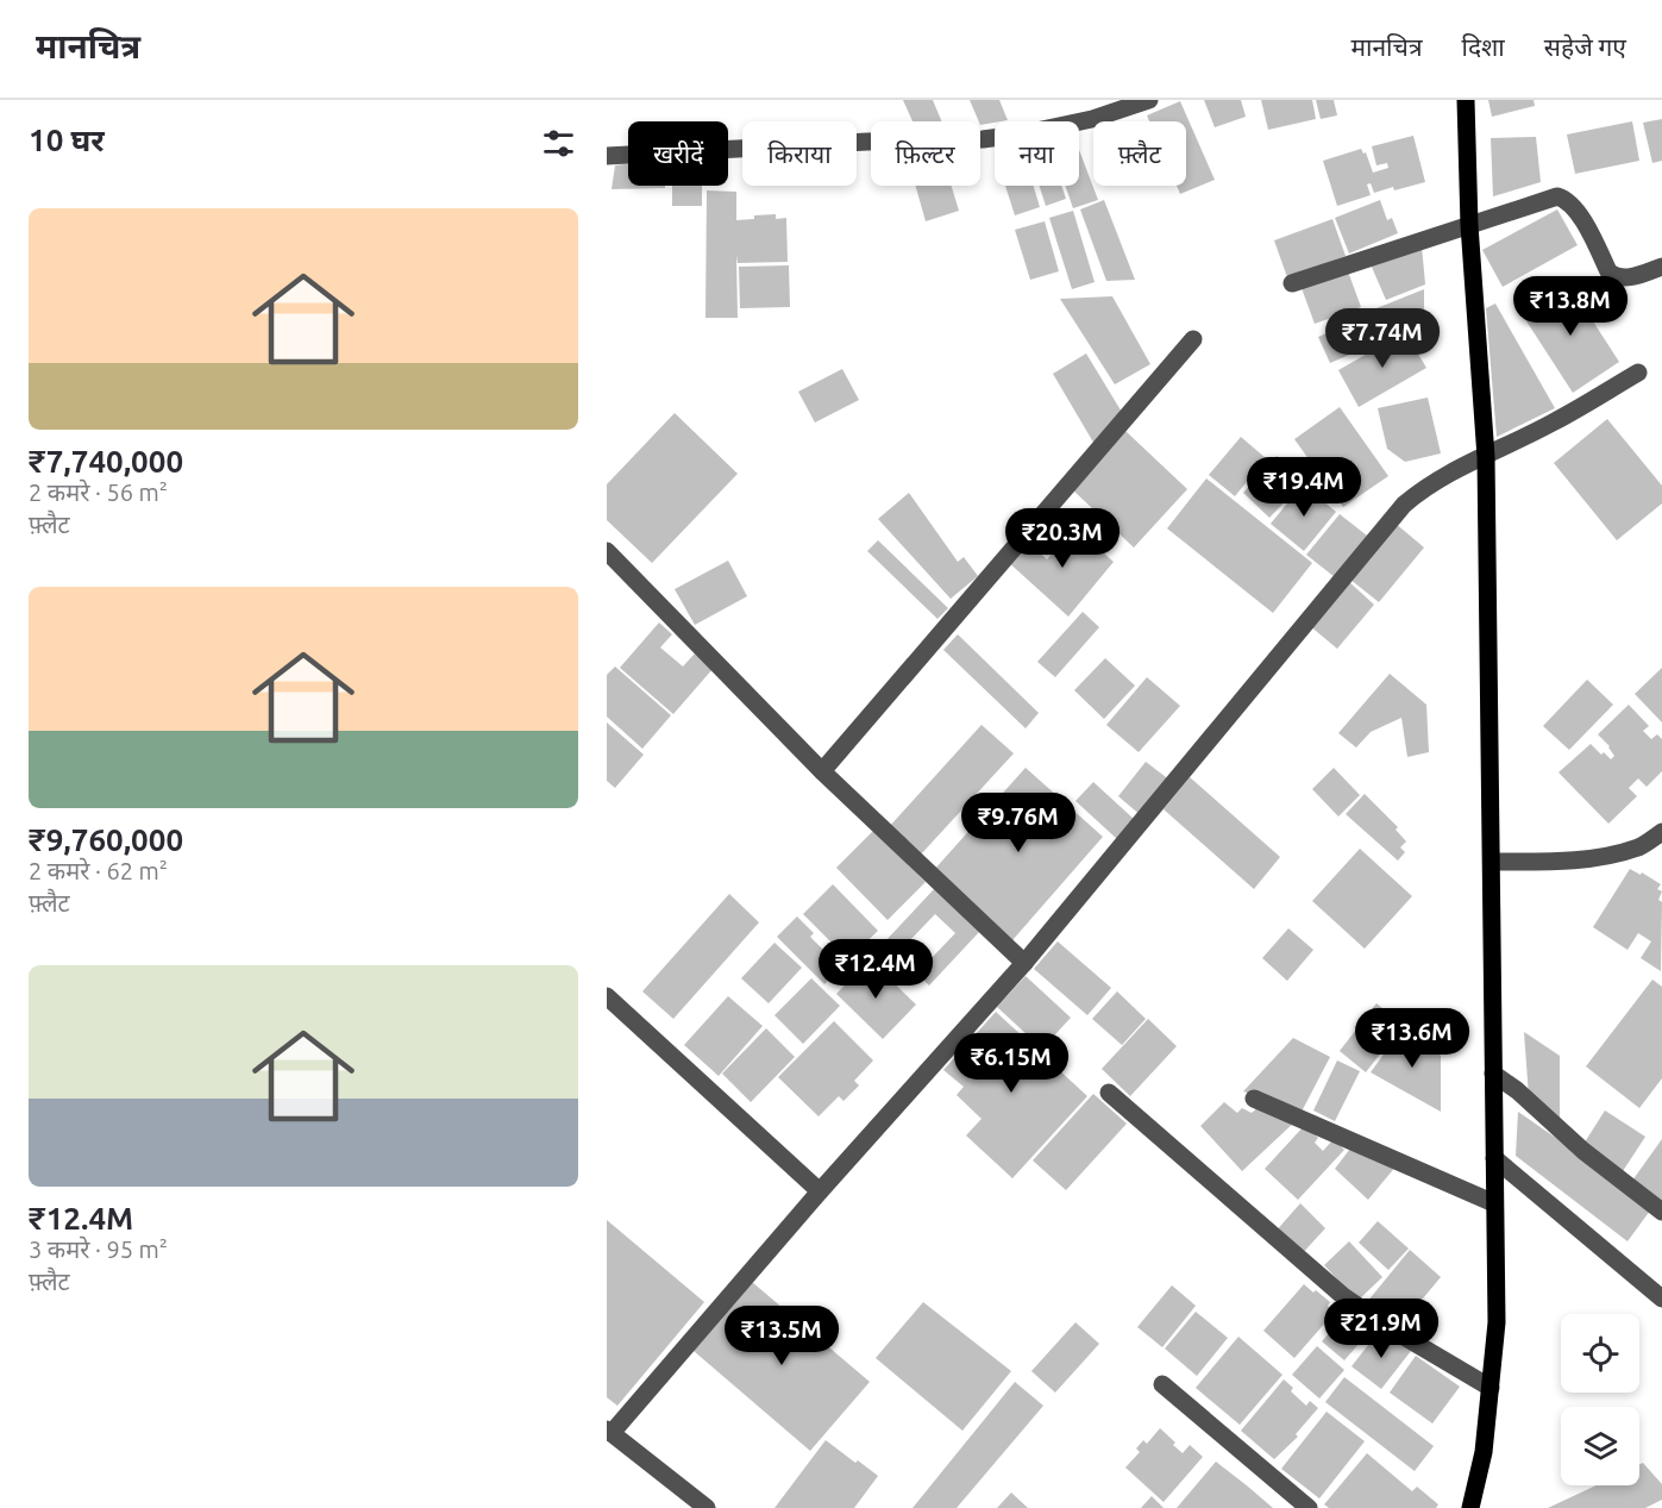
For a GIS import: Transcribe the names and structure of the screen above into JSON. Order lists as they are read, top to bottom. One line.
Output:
{"page":{"header":"मानचित्र","nav":["मानचित्र","दिशा","सहेजे गए"],"heading":"10 घर","chip":["खरीदें","किराया","फ़िल्टर","नया","फ़्लैट"],"list":[{"name":"₹7,740,000","note":"2 कमरे · 56 m² · फ़्लैट"},{"name":"₹9,760,000","note":"2 कमरे · 62 m² · फ़्लैट"},{"name":"₹12.4M","note":"3 कमरे · 95 m² · फ़्लैट"}],"price":["₹13.8M","₹7.74M","₹19.4M","₹20.3M","₹9.76M","₹12.4M","₹13.6M","₹6.15M","₹21.9M","₹13.5M"]}}
